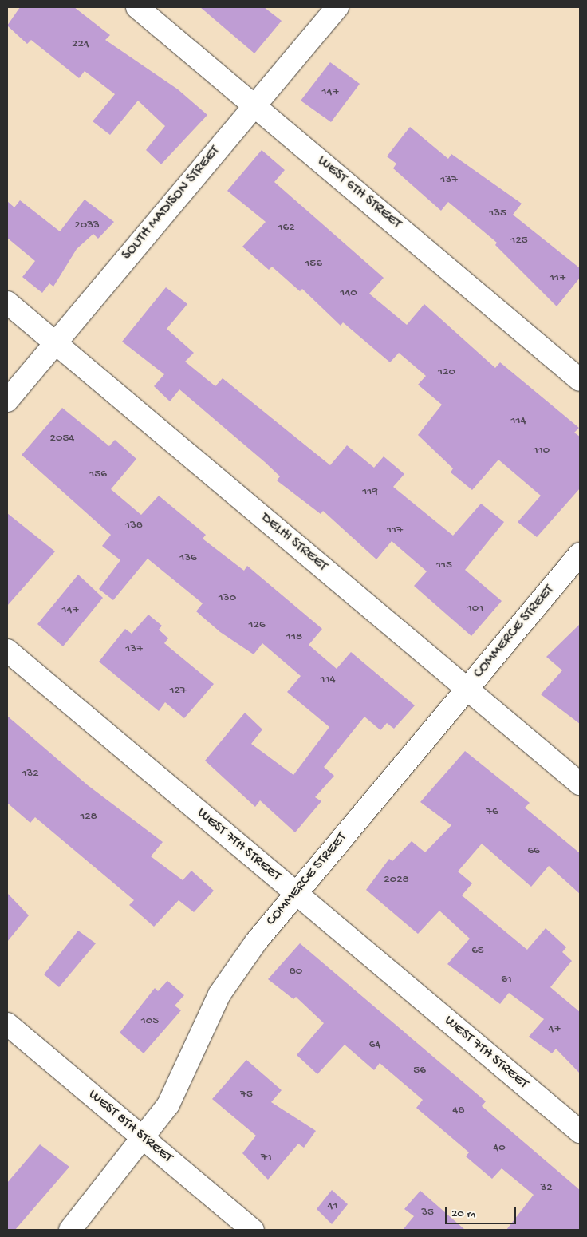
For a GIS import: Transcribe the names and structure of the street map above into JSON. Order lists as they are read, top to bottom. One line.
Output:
{"streets":{"street":["WEST 6TH STREET","SOUTH MADISON STREET","DELHI STREET","COMMERCE STREET","WEST 7TH STREET","WEST 8TH STREET"]},"crossings":[["WEST 6TH STREET","SOUTH MADISON STREET"],["SOUTH MADISON STREET","DELHI STREET"],["DELHI STREET","COMMERCE STREET"],["COMMERCE STREET","WEST 7TH STREET"],["COMMERCE STREET","WEST 8TH STREET"]],"house_numbers":["224","147","137","135","2033","162","125","156","117","140","120","114","2054","110","156","119","138","117","136","115","130","101","147","126","118","137","114","127","132","76","128","66","2028","65","80","61","105","47","64","56","75","48","40","71","32","41","35"],"scale_bar":"20 m"}
